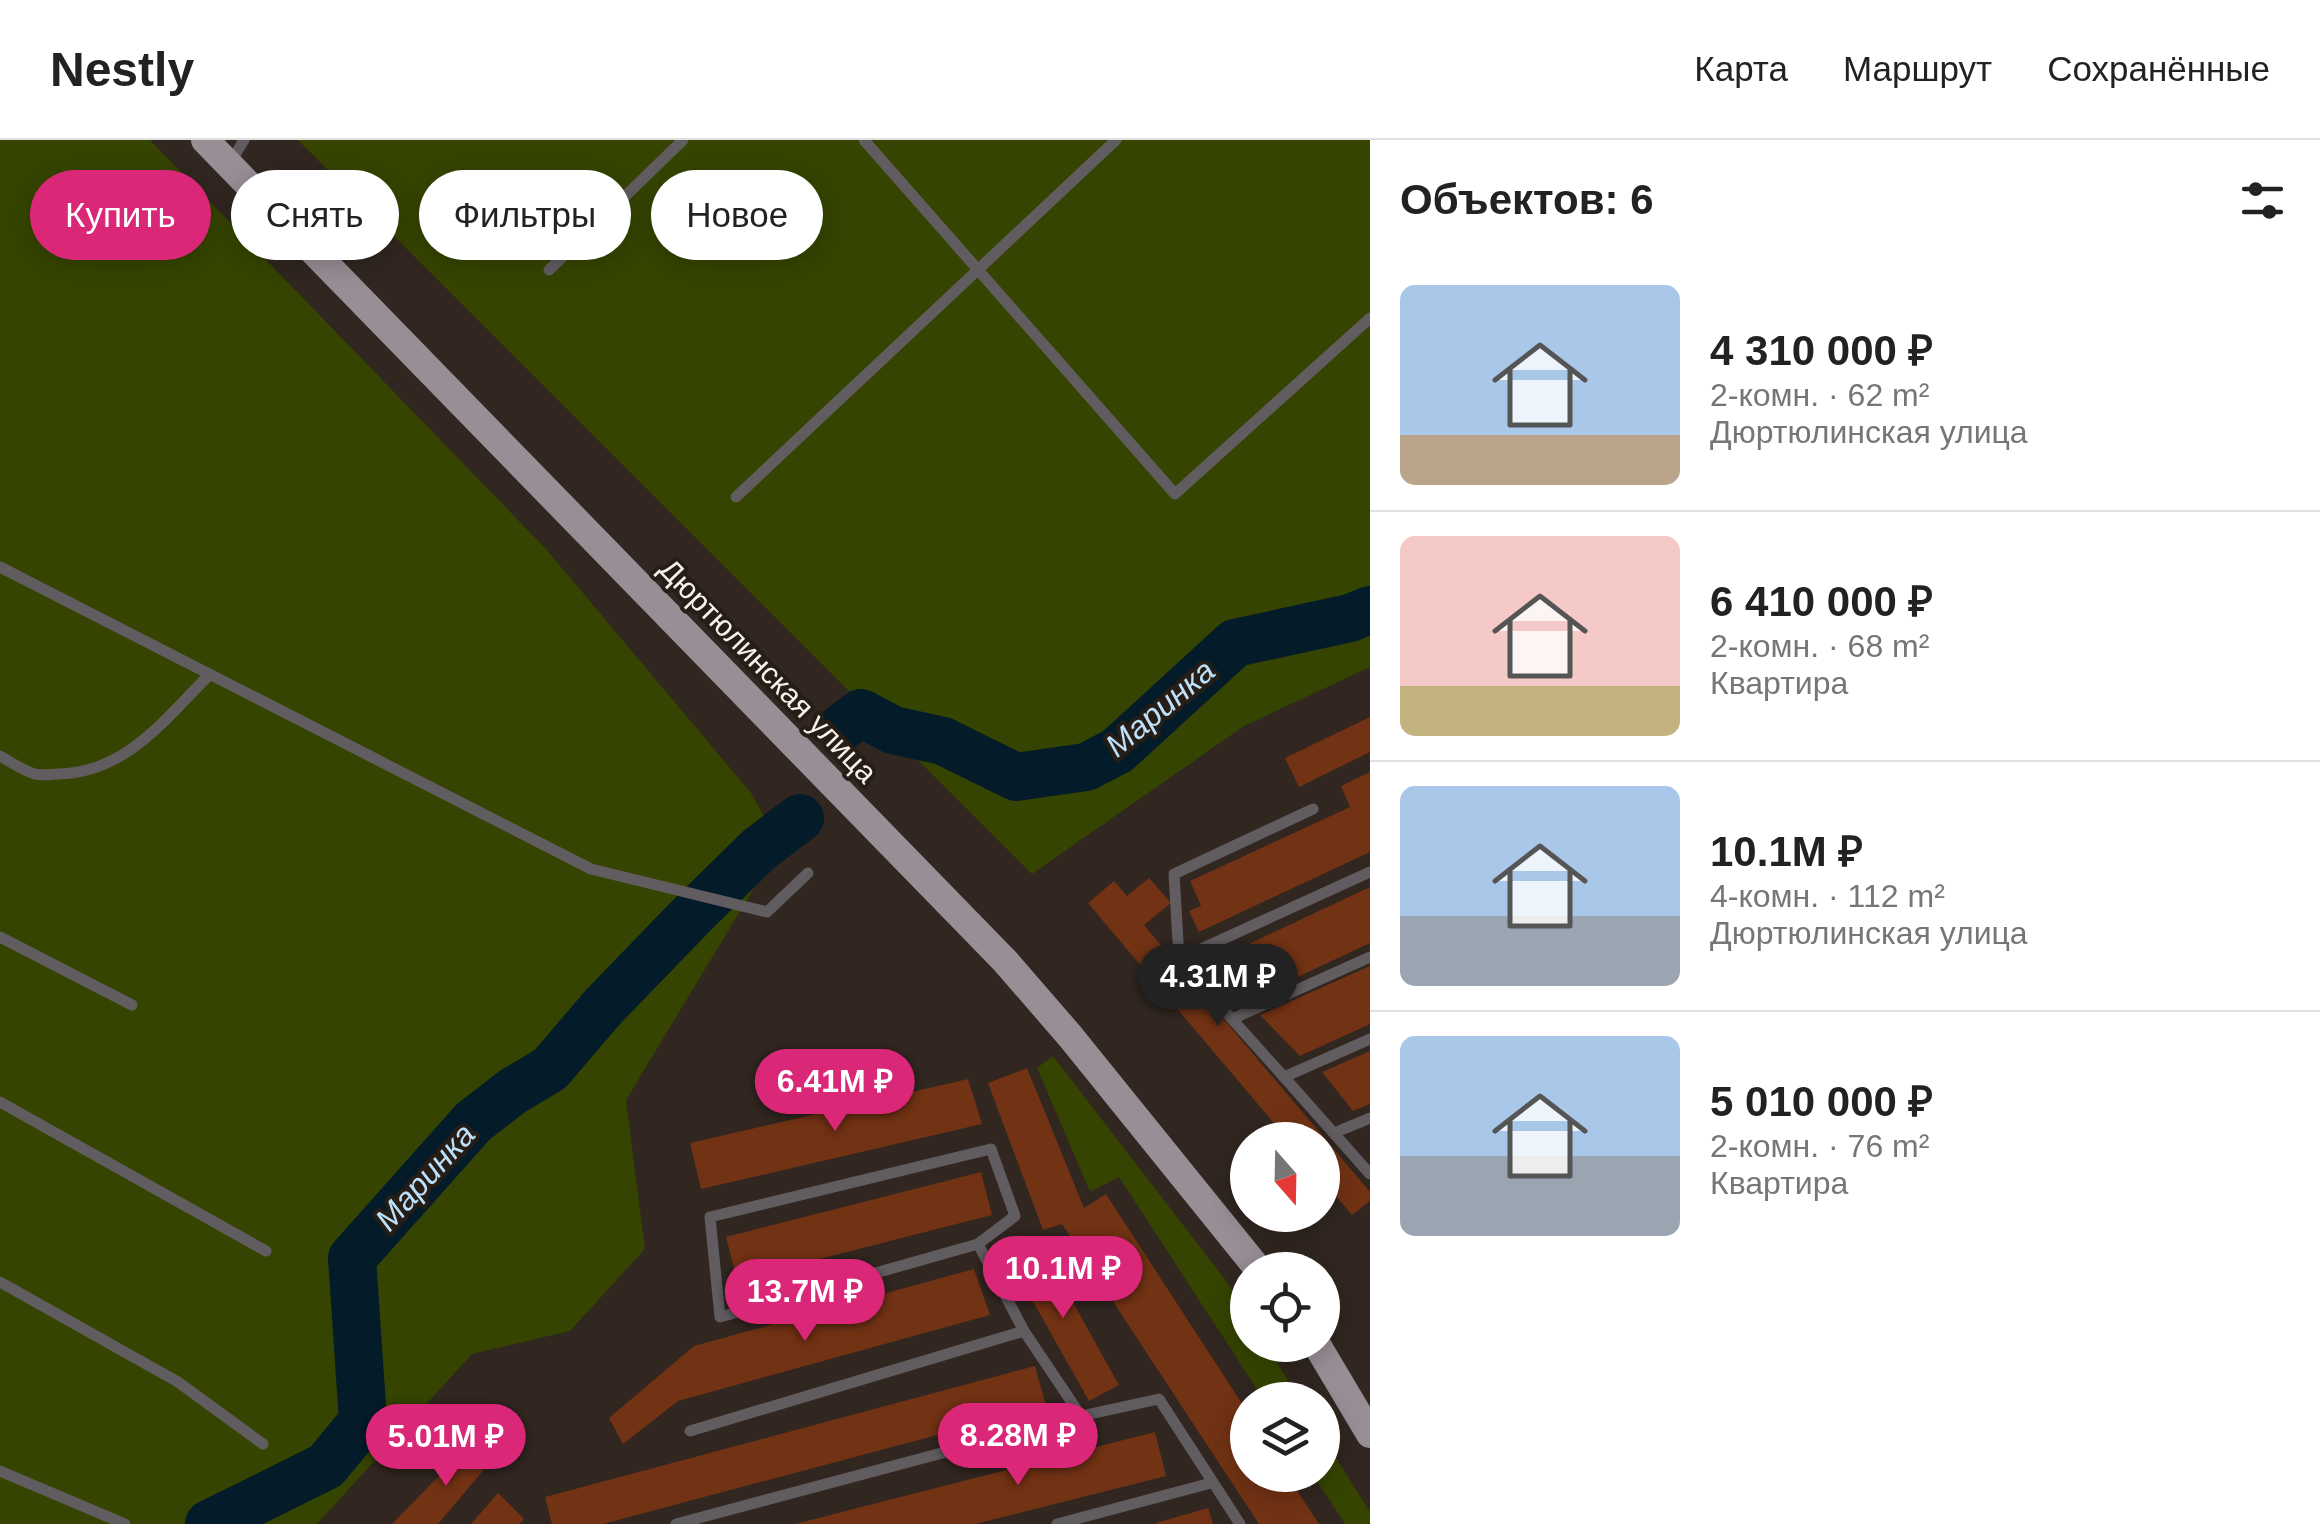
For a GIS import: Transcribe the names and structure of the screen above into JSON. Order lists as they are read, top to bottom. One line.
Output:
{"streets":{"main road":["Дюртюлинская улица"]},"water":["Маринка"],"north":"bottom","page":{"header":"Nestly","nav":["Карта","Маршрут","Сохранённые"],"heading":"Объектов: 6","chip":["Купить","Снять","Фильтры","Новое"],"list":[{"name":"4 310 000 ₽","note":"2-комн. · 62 m² · Дюртюлинская улица"},{"name":"6 410 000 ₽","note":"2-комн. · 68 m² · Квартира"},{"name":"10.1M ₽","note":"4-комн. · 112 m² · Дюртюлинская улица"},{"name":"5 010 000 ₽","note":"2-комн. · 76 m² · Квартира"}],"price":["4.31M ₽","6.41M ₽","10.1M ₽","13.7M ₽","8.28M ₽","5.01M ₽"]}}
